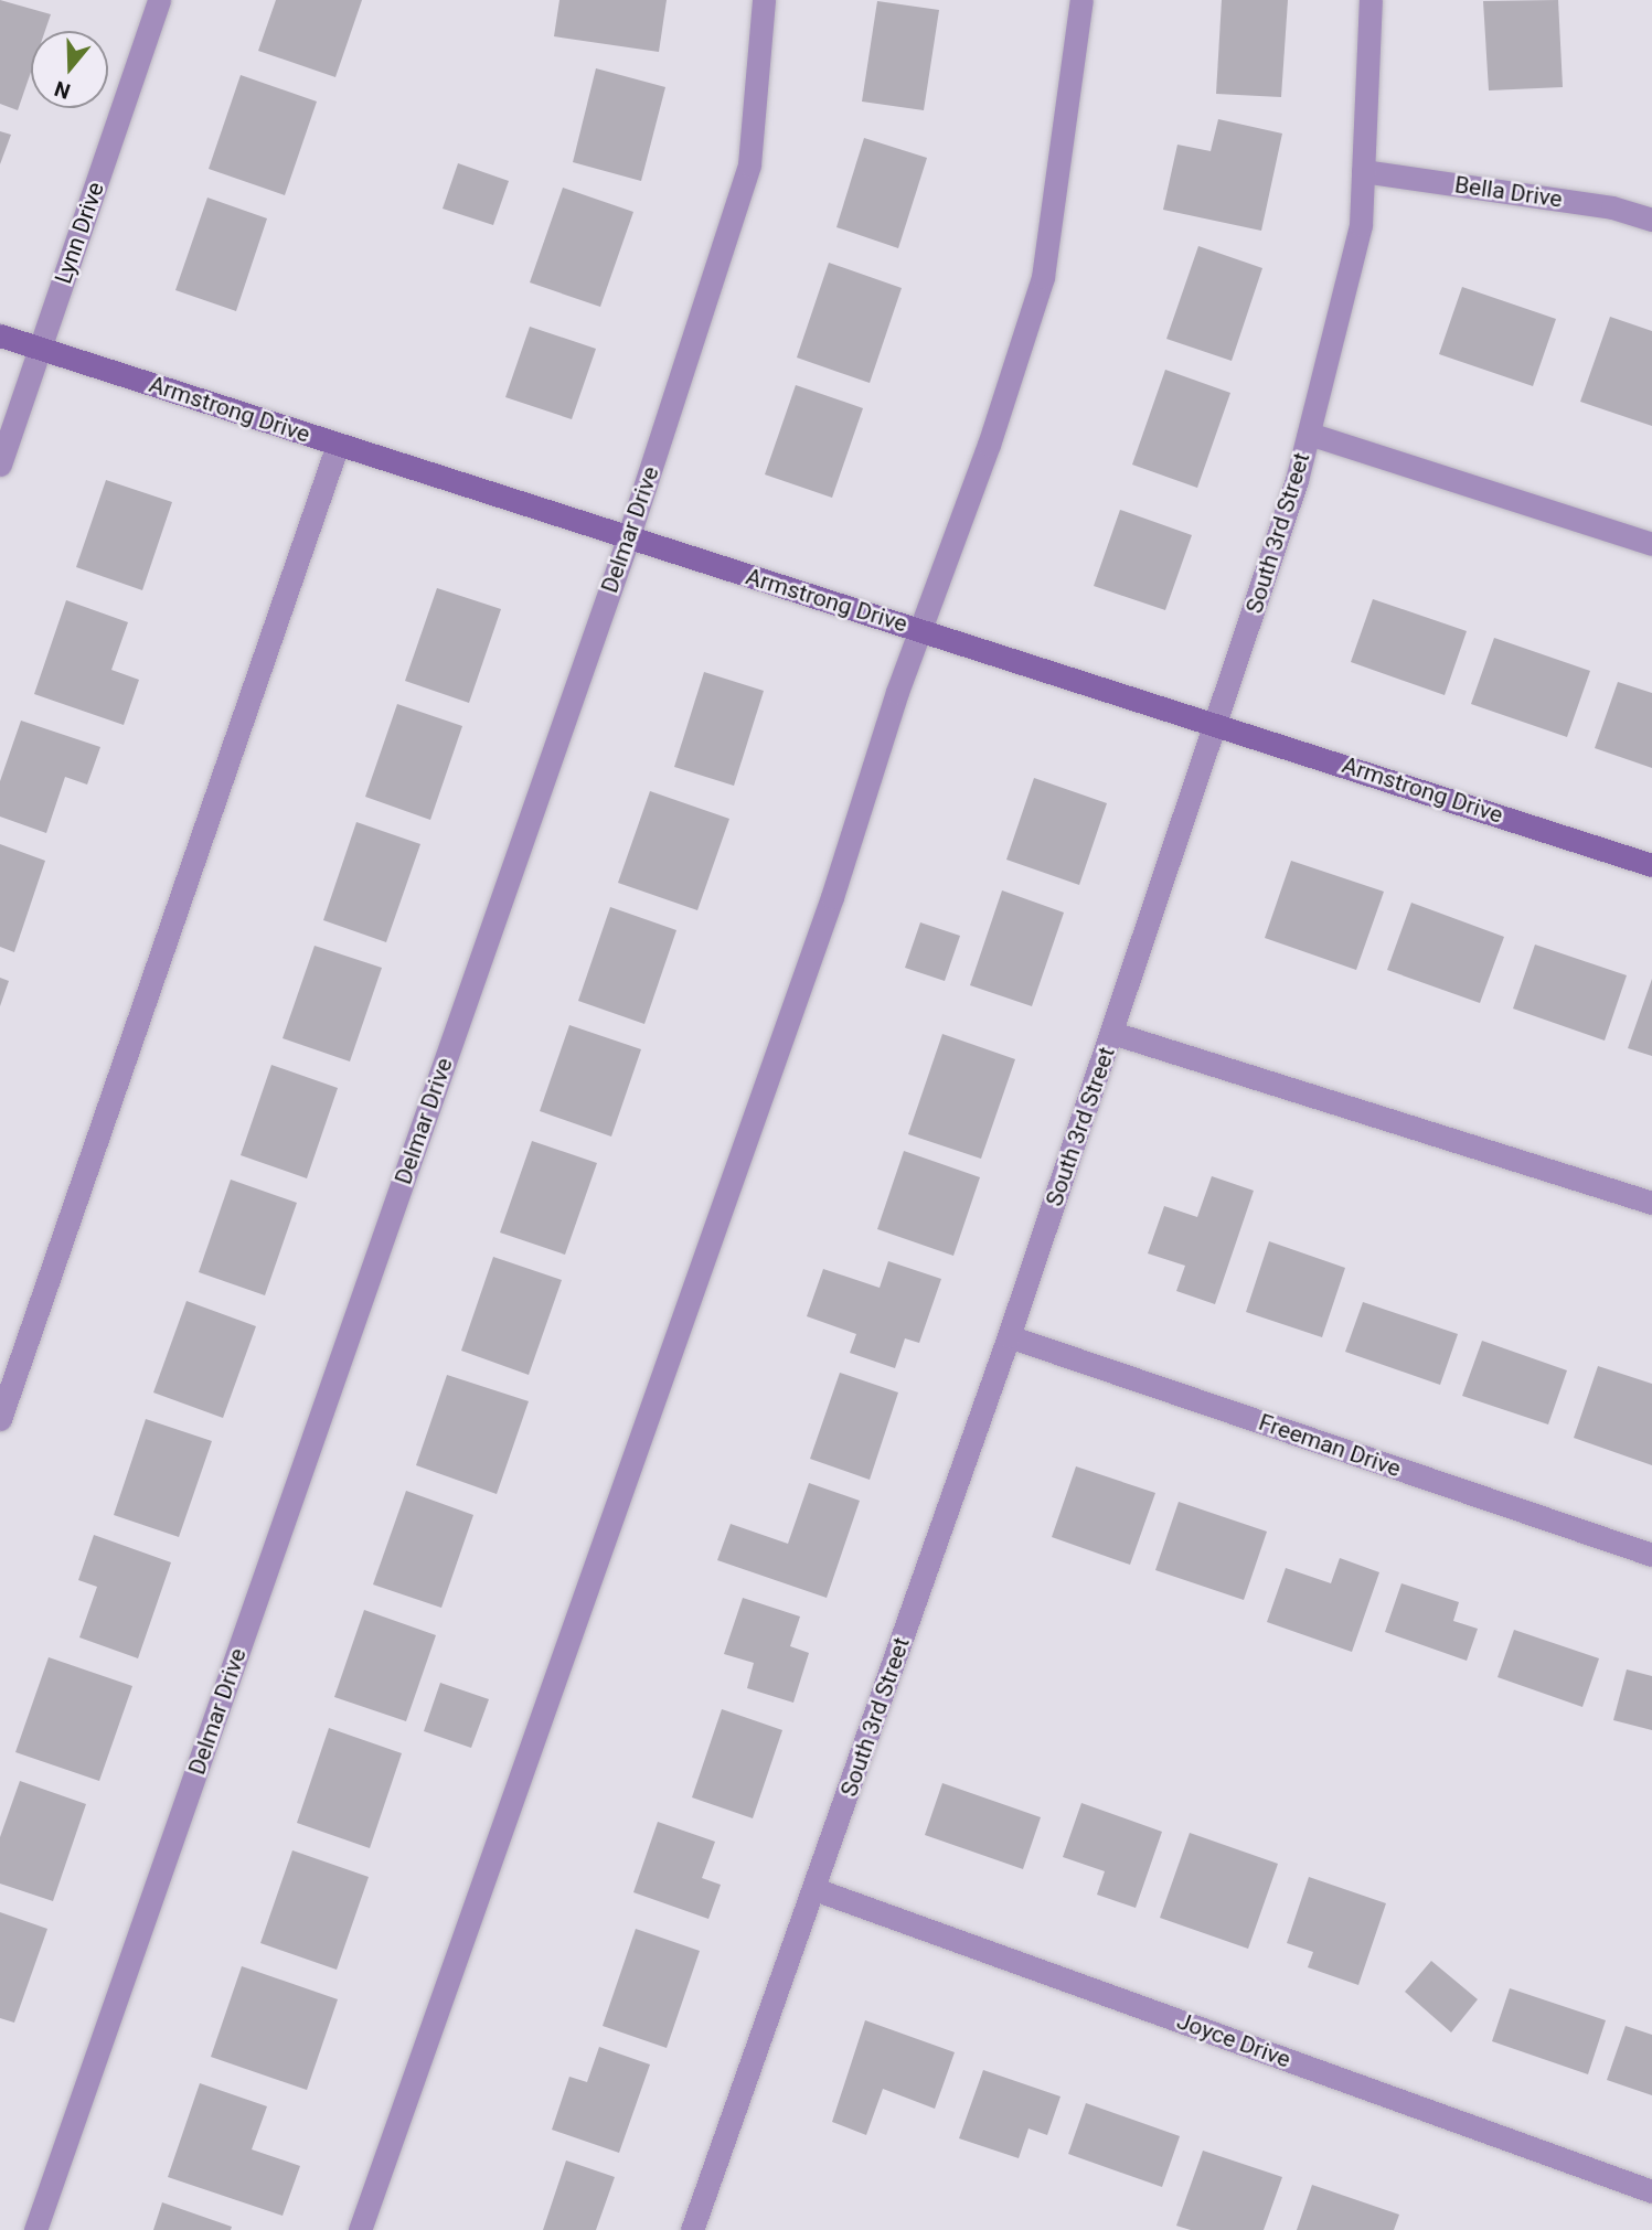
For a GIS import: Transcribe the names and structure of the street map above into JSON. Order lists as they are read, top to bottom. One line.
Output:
{"streets":{"street":["Bella Drive","Lynn Drive","Armstrong Drive","Delmar Drive","South 3rd Street","Freeman Drive","Joyce Drive"]},"crossings":[["Bella Drive","South 3rd Street"],["Lynn Drive","Armstrong Drive"],["Armstrong Drive","Delmar Drive"],["Armstrong Drive","South 3rd Street"],["South 3rd Street","Freeman Drive"],["South 3rd Street","Joyce Drive"]],"north":"bottom"}
